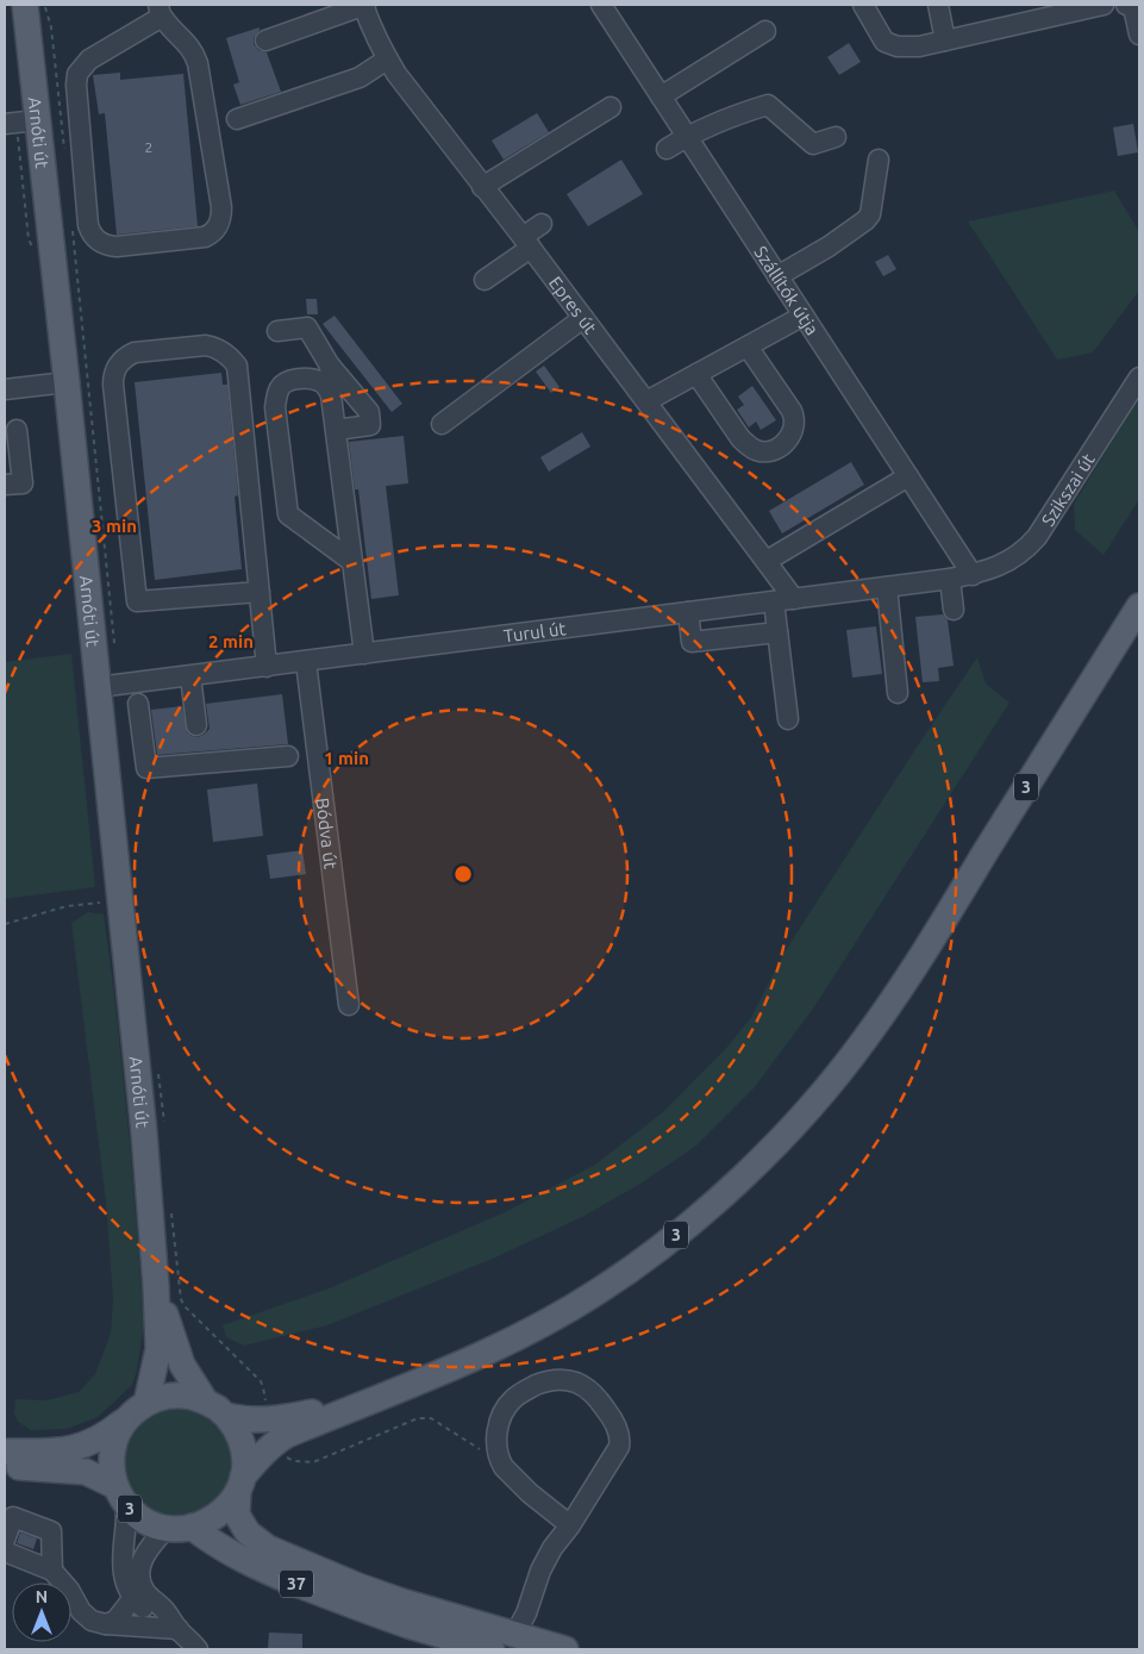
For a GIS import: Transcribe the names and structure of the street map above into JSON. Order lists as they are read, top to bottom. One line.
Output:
{"streets":{"main road":["Arnóti út","3","37"],"street":["Szállítók útja","Epres út","Szikszai út","Turul út","Bódva út"]},"crossings":[["Arnóti út","Turul út"],["Szállítók útja","Szikszai út"],["Szállítók útja","Turul út"],["Epres út","Turul út"],["Szikszai út","Turul út"],["Turul út","Bódva út"],["3","37"]],"house_numbers":["2"],"north":"top","rings":["3 min","2 min","1 min"]}
